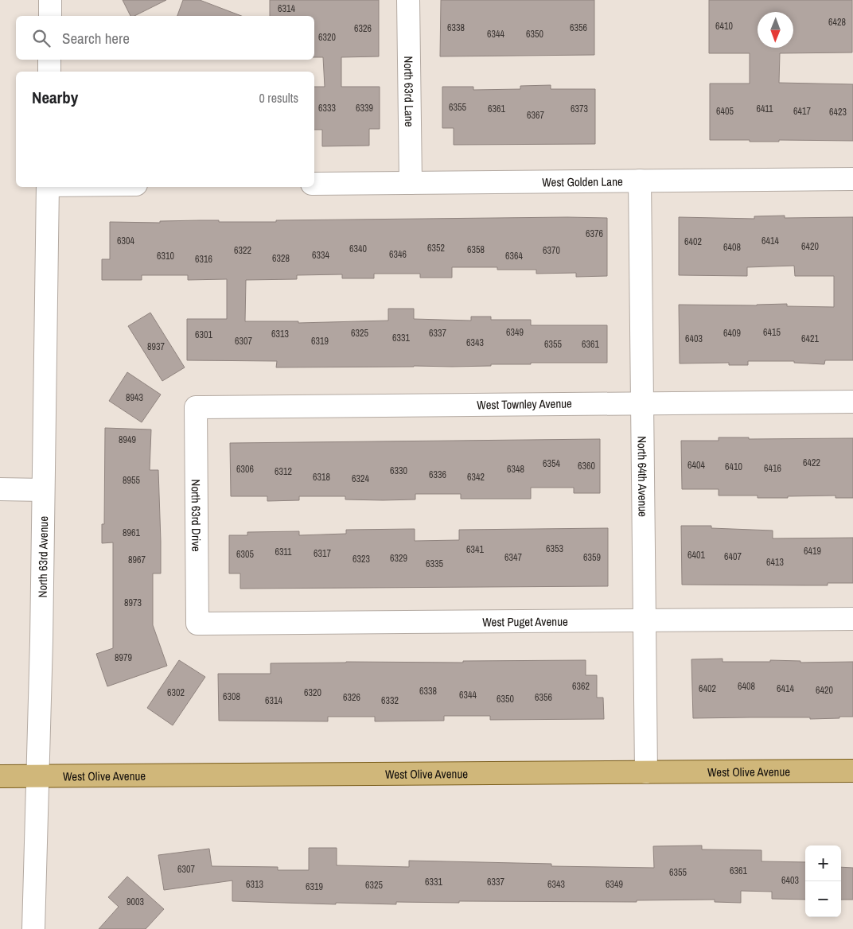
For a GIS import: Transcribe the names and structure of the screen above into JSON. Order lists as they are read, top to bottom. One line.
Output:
{"streets":{"main road":["West Olive Avenue"],"street":["North 63rd Lane","West Golden Lane","West Townley Avenue","North 64th Avenue","North 63rd Drive","North 63rd Avenue","West Puget Avenue"]},"crossings":[["North 63rd Lane","West Golden Lane"],["West Golden Lane","North 64th Avenue"],["West Townley Avenue","North 64th Avenue"],["West Townley Avenue","North 63rd Drive"],["North 64th Avenue","West Puget Avenue"],["North 64th Avenue","West Olive Avenue"],["North 63rd Drive","West Puget Avenue"],["North 63rd Avenue","West Olive Avenue"]],"house_numbers":["6314","6428","6410","6338","6356","6326","6344","6350","6320","6355","6333","6339","6361","6373","6411","6405","6417","6423","6367","6376","6304","6414","6402","6420","6408","6352","6340","6358","6322","6370","6346","6334","6310","6364","6328","6316","6349","6415","6325","6337","6409","6313","6301","6331","6403","6421","6307","6319","6343","6355","6361","8937","8943","8949","6422","6354","6404","6360","6410","6416","6306","6348","6330","6312","6336","6318","6342","6324","8955","8961","6353","6341","6419","6311","6317","6305","6401","6407","6347","6359","6329","6323","8967","6413","6335","8973","8979","6362","6408","6402","6414","6420","6338","6302","6320","6344","6308","6326","6356","6350","6314","6332","6307","6361","6355","6403","6331","6337","6313","6343","6349","6325","6319","9003"],"north":"bottom","page":{"search":"Search here","heading":["Nearby","0 results"],"map_buttons":["+","−"]}}
